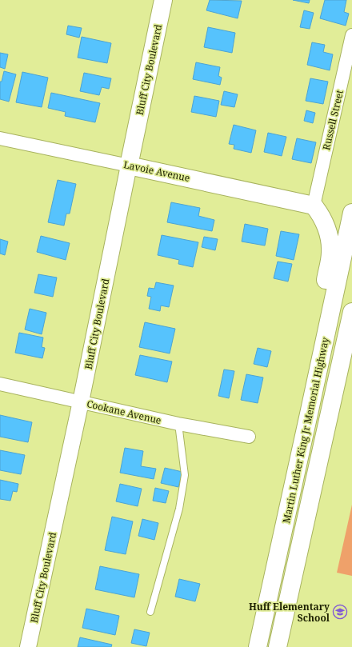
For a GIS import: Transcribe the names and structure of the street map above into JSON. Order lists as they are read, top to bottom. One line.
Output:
{"streets":{"main road":["Bluff City Boulevard","Lavoie Avenue","Martin Luther King Jr Memorial Highway"],"street":["Russell Street","Cookane Avenue"]},"crossings":[["Bluff City Boulevard","Lavoie Avenue"],["Bluff City Boulevard","Cookane Avenue"],["Russell Street","Lavoie Avenue"]],"places":{"school or university":["Huff Elementary School"]}}
